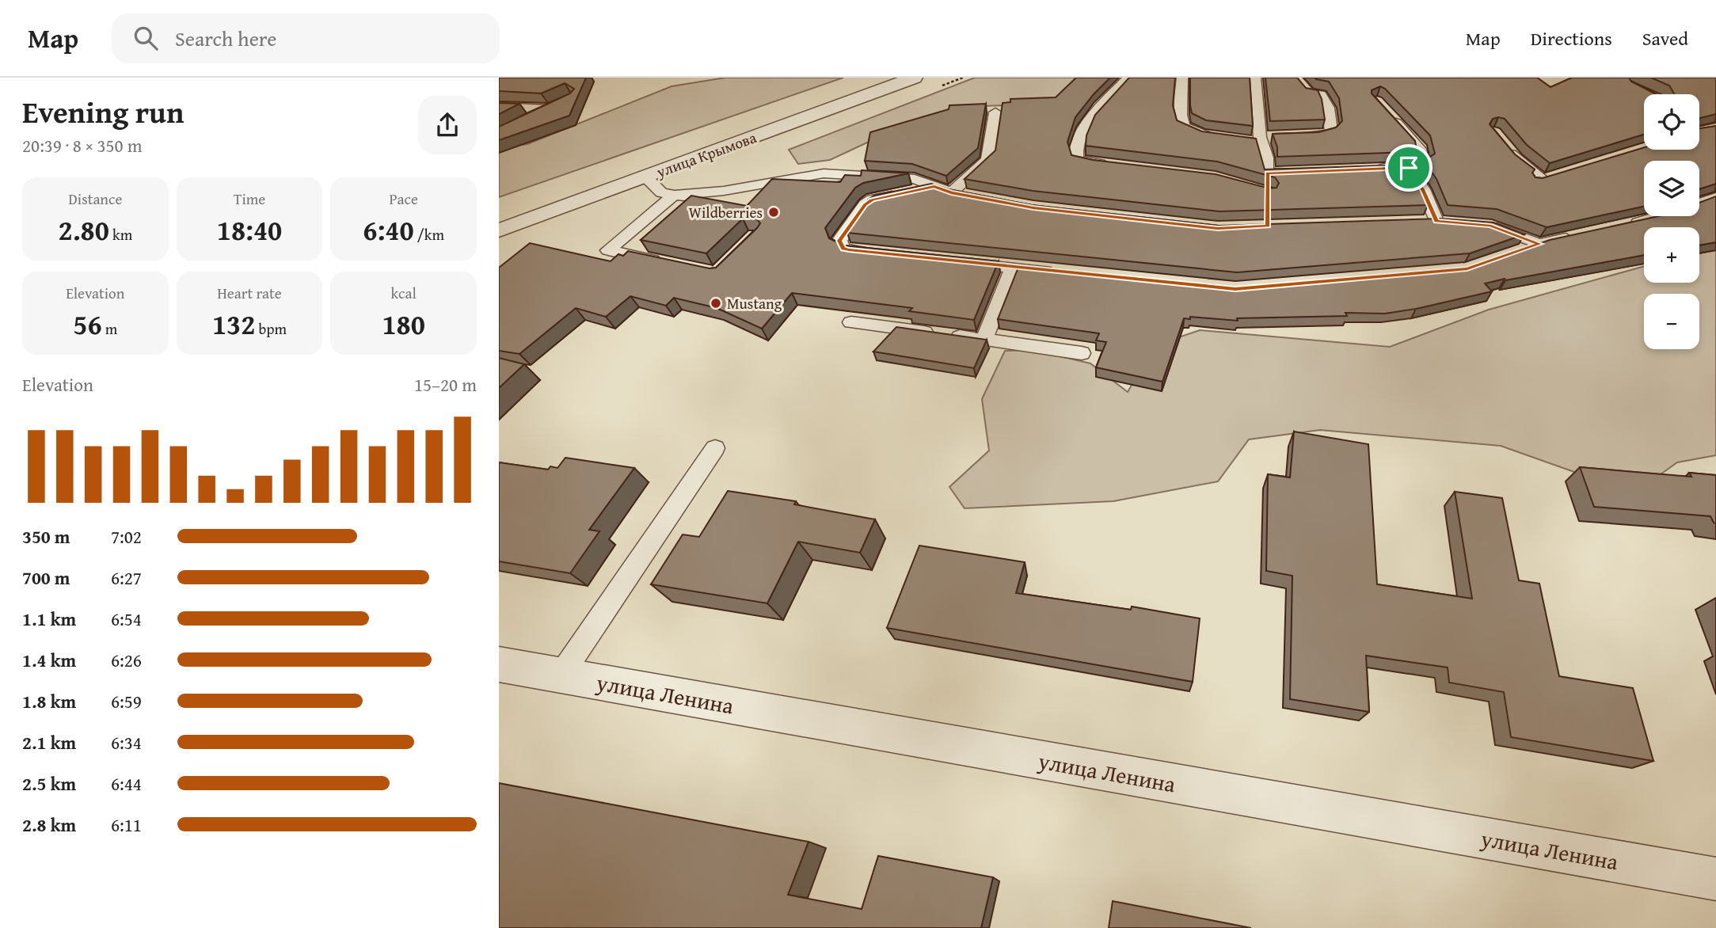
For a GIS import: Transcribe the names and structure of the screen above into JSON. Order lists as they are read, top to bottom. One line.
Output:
{"streets":{"street":["улица Крымова","улица Ленина"]},"places":["Wildberries","Mustang"],"page":{"header":"Map","search":"Search here","nav":["Map","Directions","Saved"],"heading":["Evening run","20:39 · 8 × 350 m"],"map_buttons":["+","−"],"stats":[["Distance","2.80 km"],["Time","18:40"],["Pace","6:40 /km"],["Elevation","56 m"],["Heart rate","132 bpm"],["kcal","180"]],"chart":["Elevation","15–20 m"],"list":[{"name":"350 m","note":"7:02"},{"name":"700 m","note":"6:27"},{"name":"1.1 km","note":"6:54"},{"name":"1.4 km","note":"6:26"},{"name":"1.8 km","note":"6:59"},{"name":"2.1 km","note":"6:34"},{"name":"2.5 km","note":"6:44"},{"name":"2.8 km","note":"6:11"}]}}
